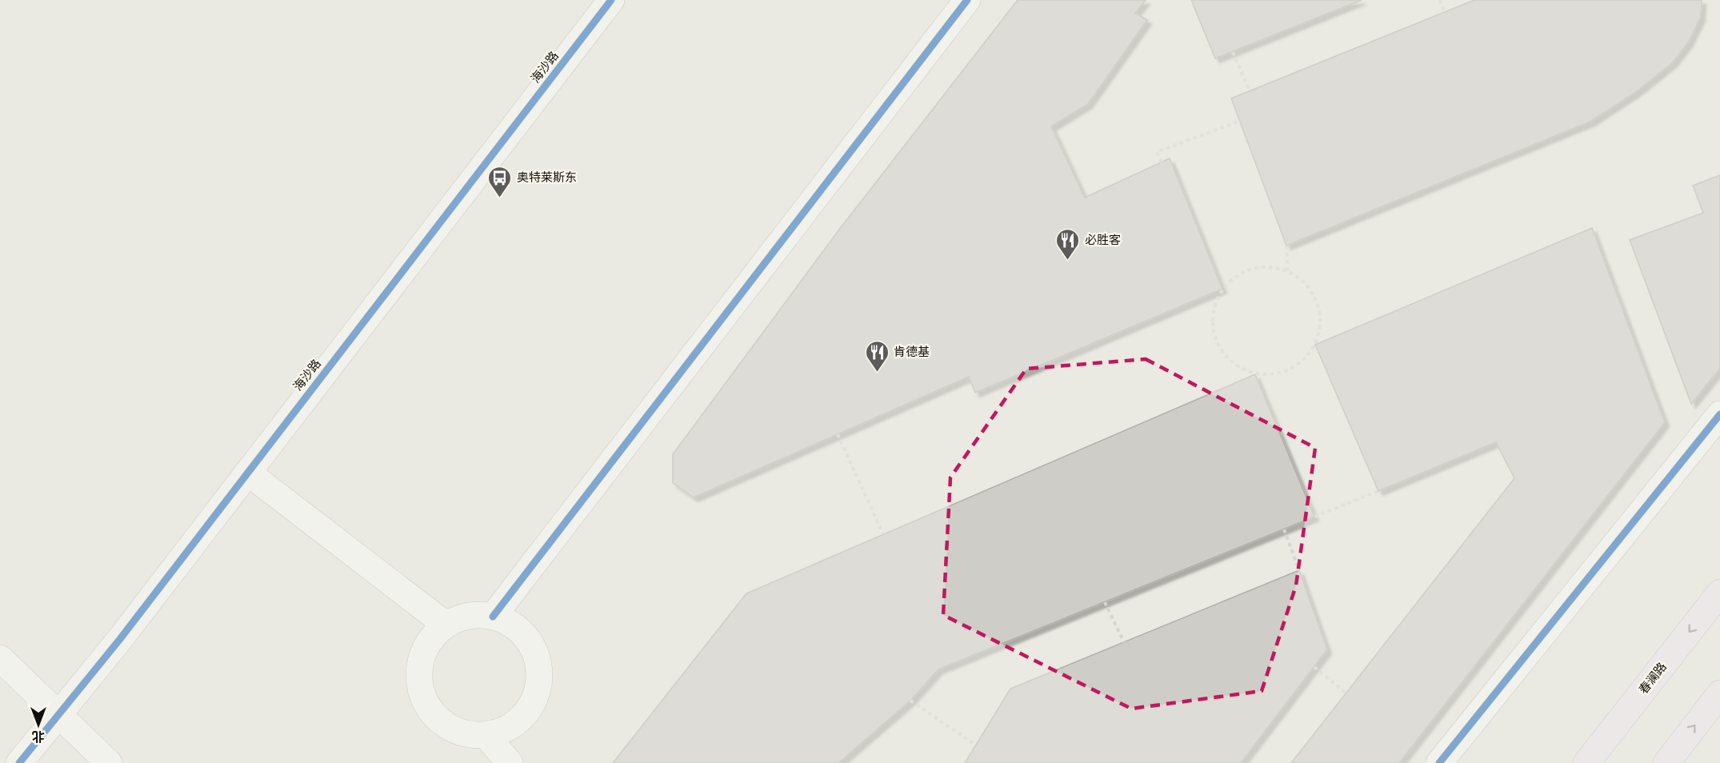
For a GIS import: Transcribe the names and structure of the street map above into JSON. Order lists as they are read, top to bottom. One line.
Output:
{"streets":{"main road":["春澜路"],"street":["海沙路"]},"places":{"bus stop":["奥特莱斯东"],"restaurant":["必胜客","肯德基"]},"north":"bottom"}
